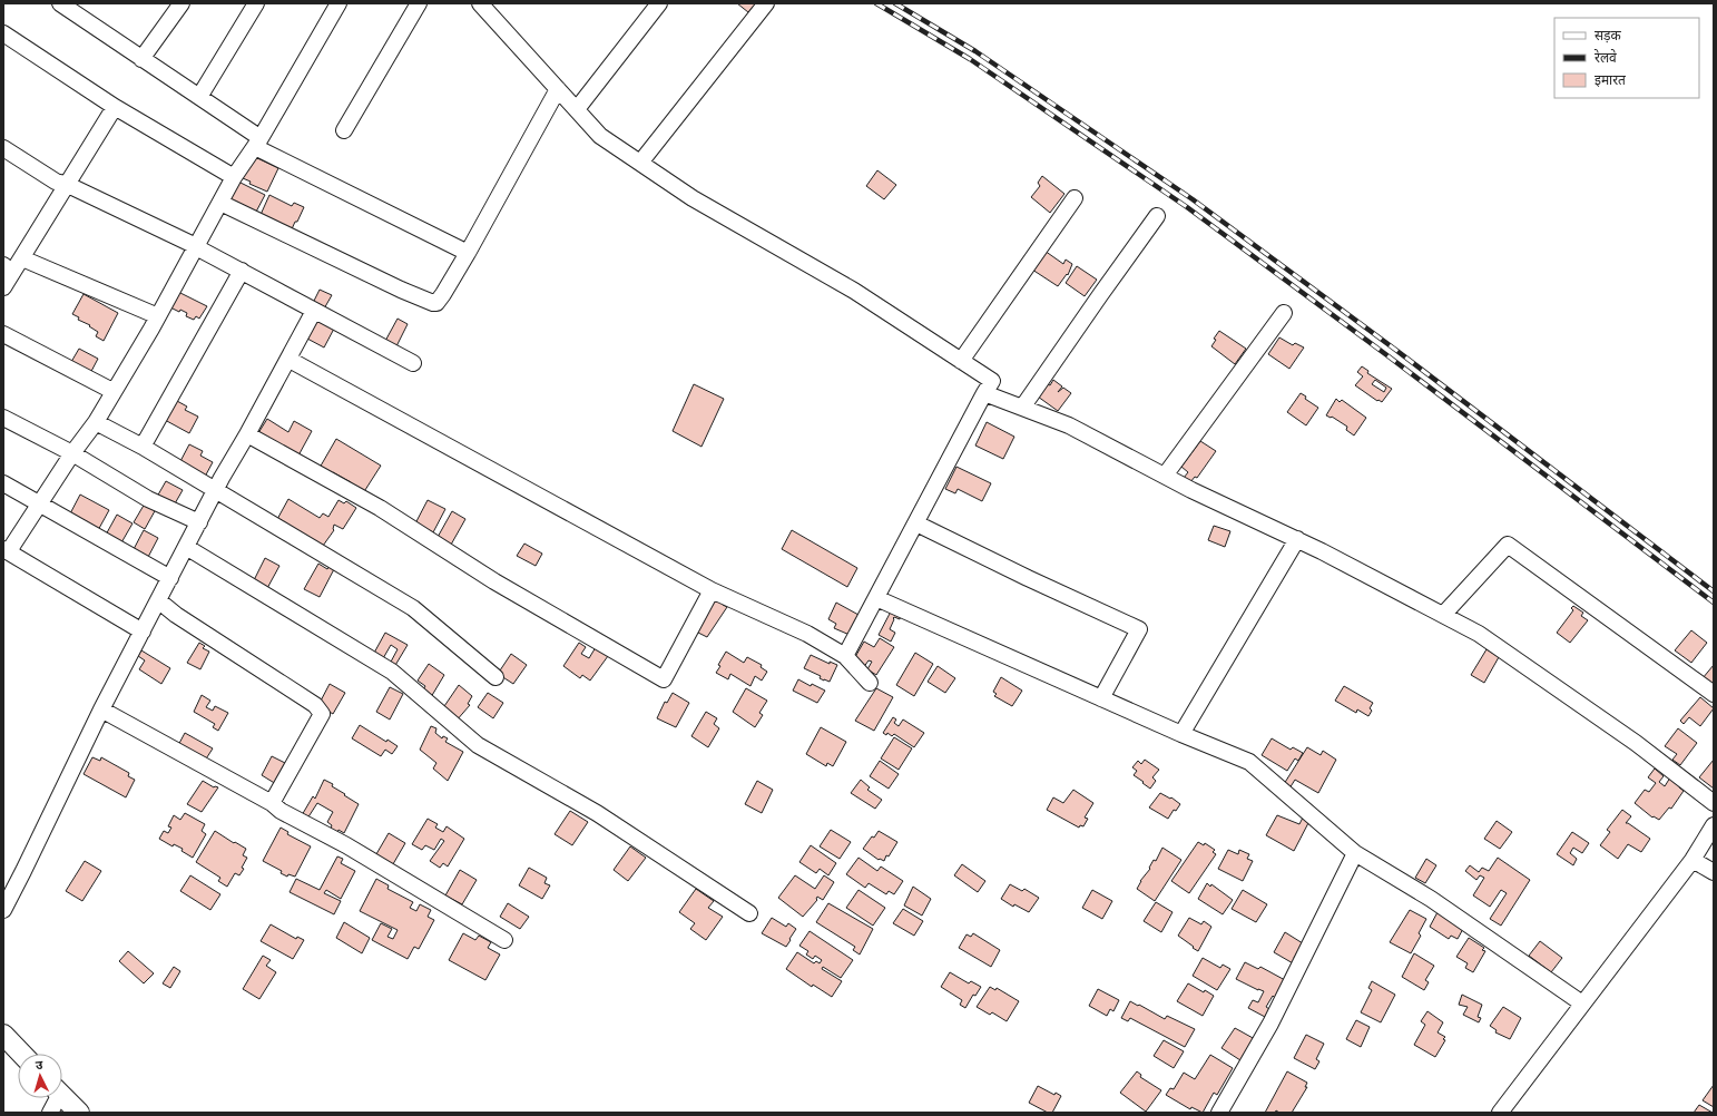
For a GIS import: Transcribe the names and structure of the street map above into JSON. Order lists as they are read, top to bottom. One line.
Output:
{"legend":["सड़क","रेलवे","इमारत"],"north":"top"}
